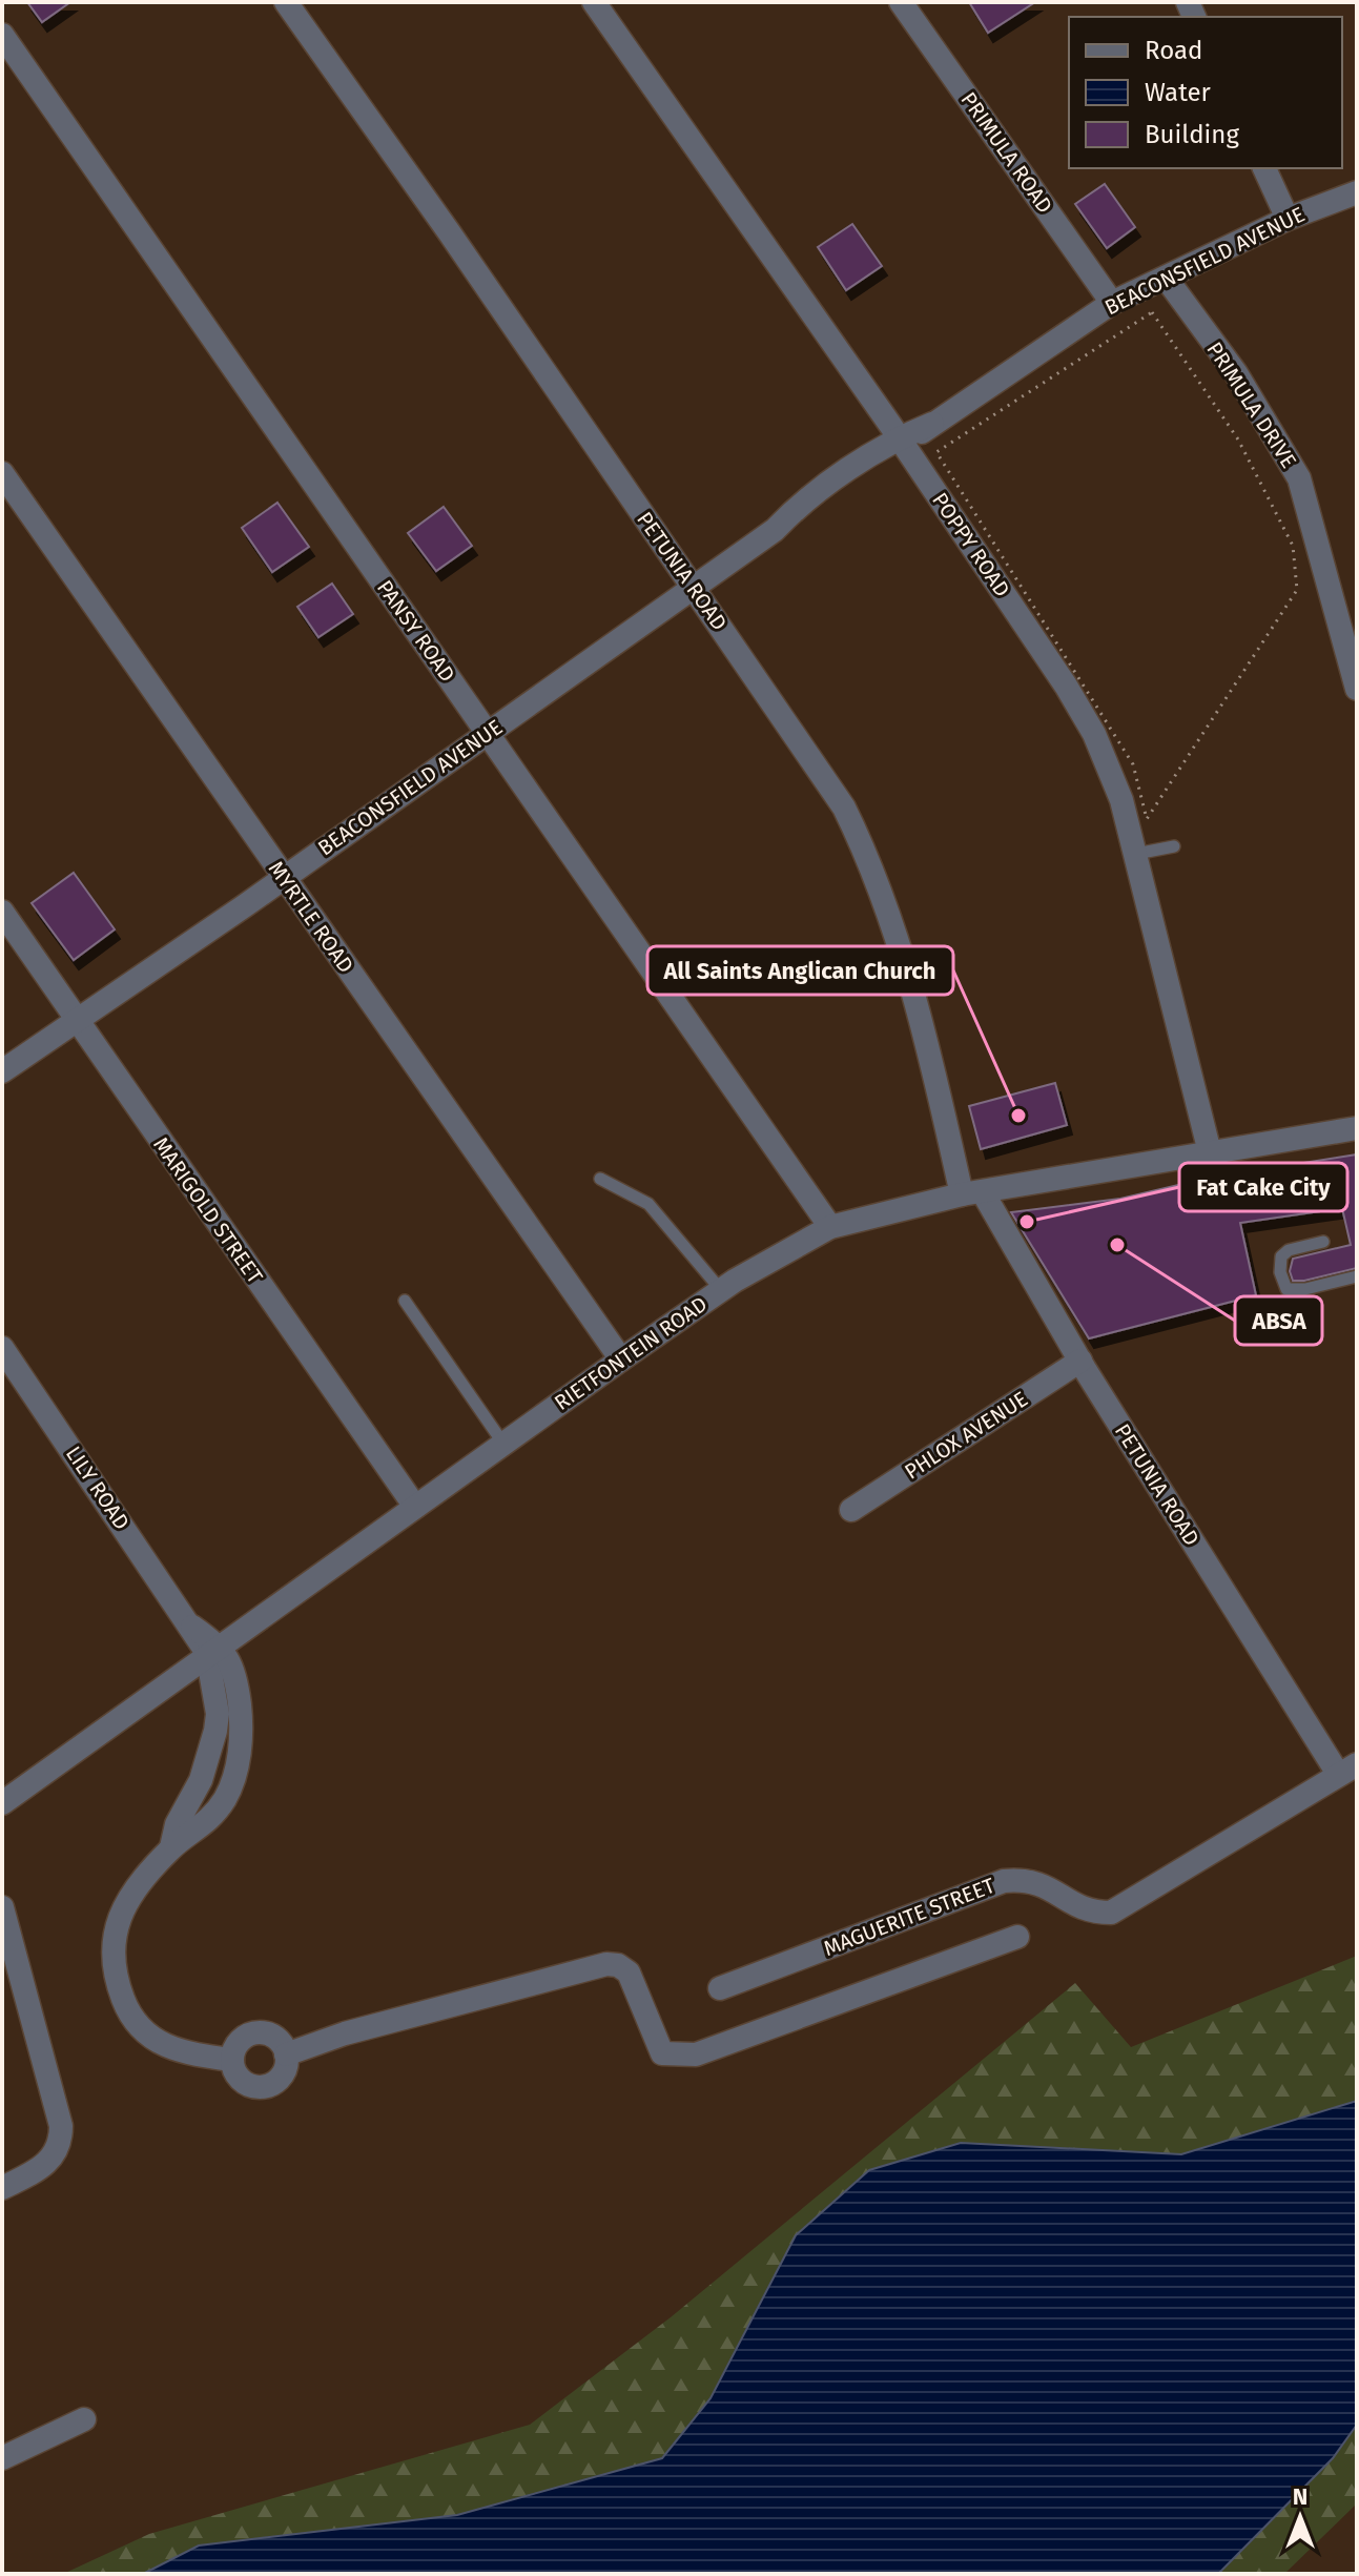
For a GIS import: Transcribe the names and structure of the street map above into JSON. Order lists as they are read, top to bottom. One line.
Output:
{"streets":{"street":["PRIMULA ROAD","BEACONSFIELD AVENUE","PRIMULA DRIVE","POPPY ROAD","PETUNIA ROAD","PANSY ROAD","MYRTLE ROAD","MARIGOLD STREET","RIETFONTEIN ROAD","PHLOX AVENUE","LILY ROAD","MAGUERITE STREET"]},"crossings":[["PRIMULA ROAD","BEACONSFIELD AVENUE"],["BEACONSFIELD AVENUE","PRIMULA DRIVE"],["BEACONSFIELD AVENUE","POPPY ROAD"],["BEACONSFIELD AVENUE","PETUNIA ROAD"],["BEACONSFIELD AVENUE","PANSY ROAD"],["BEACONSFIELD AVENUE","MYRTLE ROAD"],["BEACONSFIELD AVENUE","MARIGOLD STREET"],["POPPY ROAD","RIETFONTEIN ROAD"],["PETUNIA ROAD","RIETFONTEIN ROAD"],["PETUNIA ROAD","PHLOX AVENUE"],["PETUNIA ROAD","MAGUERITE STREET"],["PANSY ROAD","RIETFONTEIN ROAD"],["MYRTLE ROAD","RIETFONTEIN ROAD"],["MARIGOLD STREET","RIETFONTEIN ROAD"],["RIETFONTEIN ROAD","LILY ROAD"]],"places":["All Saints Anglican Church","Fat Cake City","ABSA"],"legend":["Road","Water","Building"],"north":"top"}
